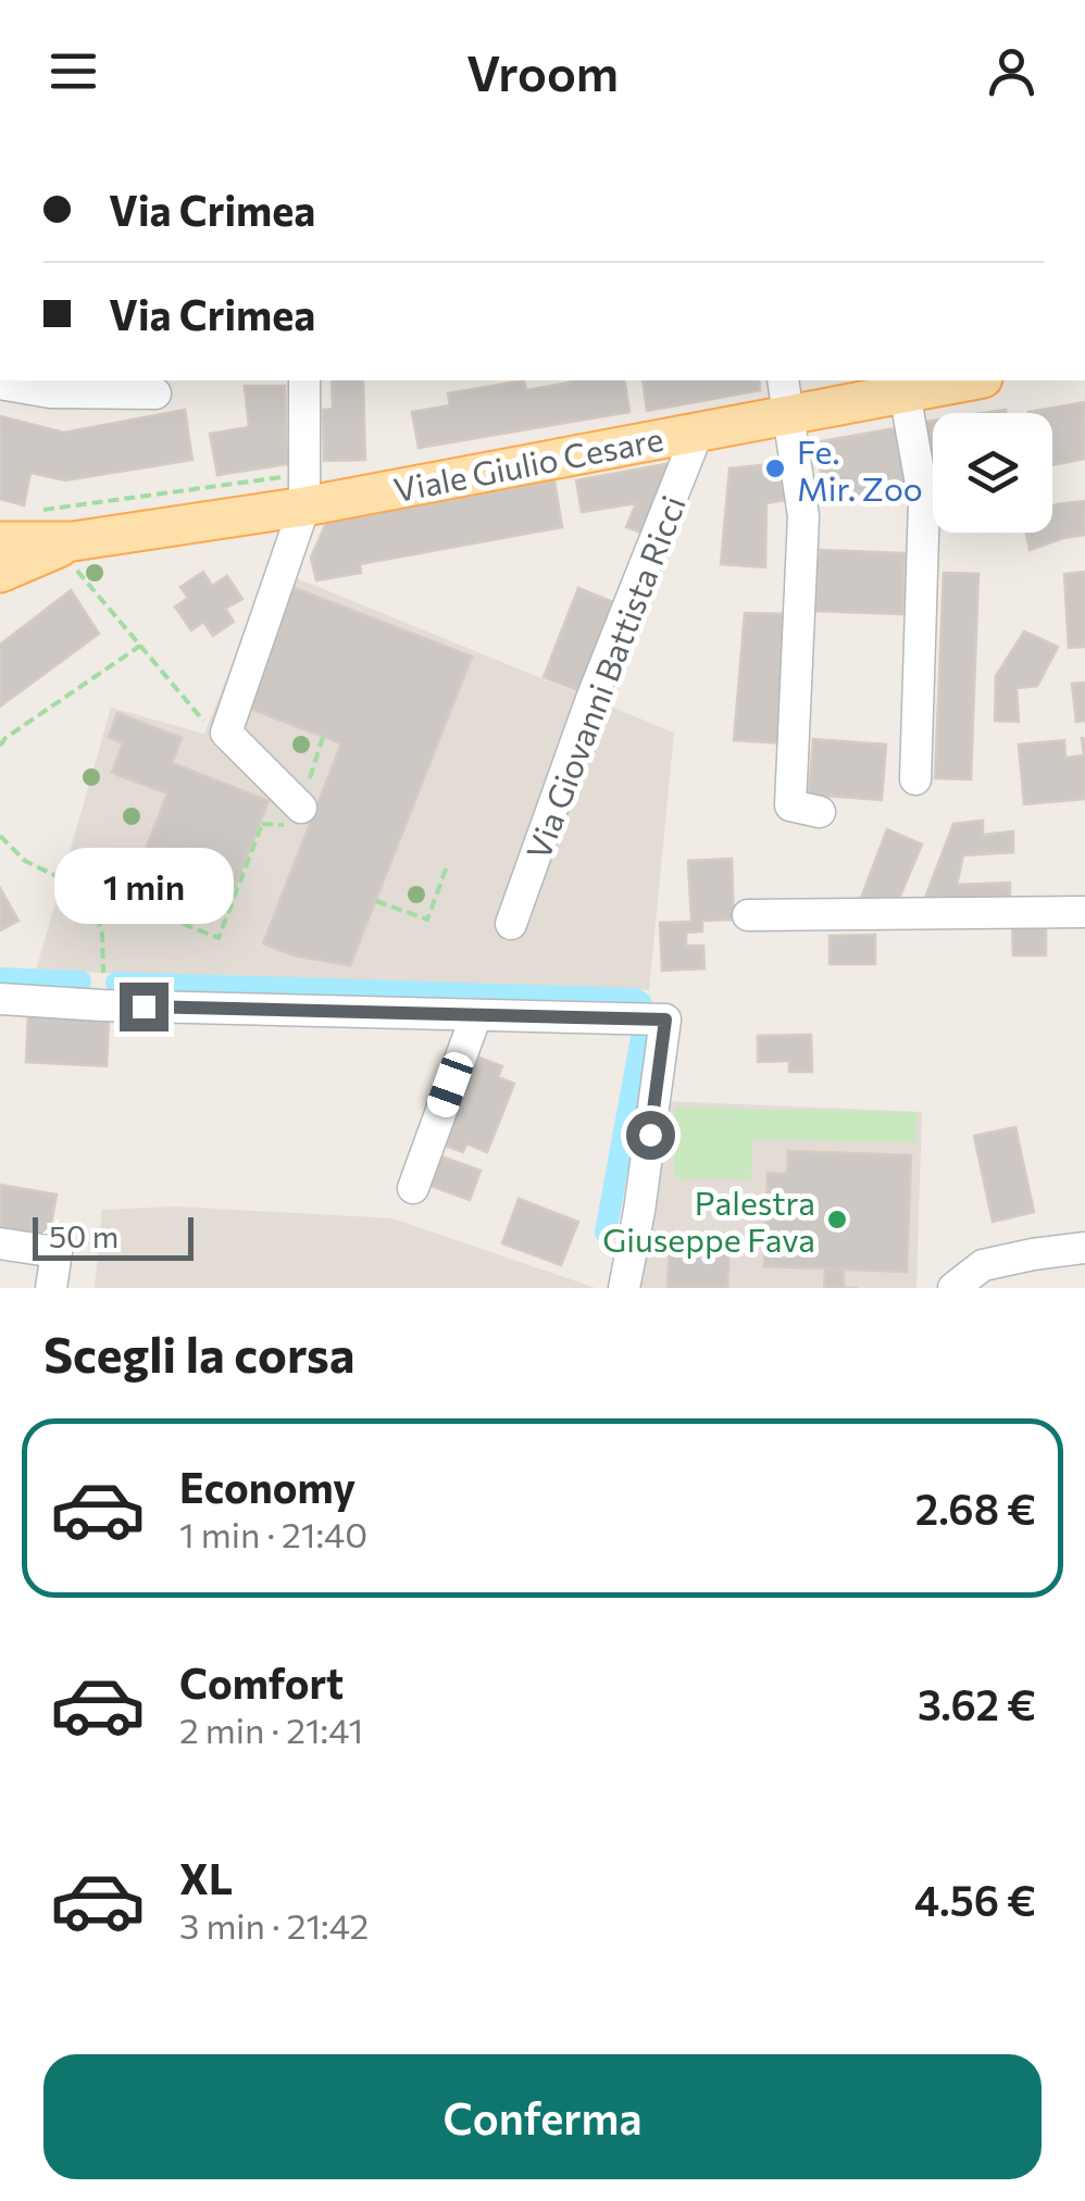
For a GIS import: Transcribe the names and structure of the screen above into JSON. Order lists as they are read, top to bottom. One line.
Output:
{"streets":{"main road":["Viale Giulio Cesare"],"street":["Via Giovanni Battista Ricci"]},"crossings":[["Viale Giulio Cesare","Via Giovanni Battista Ricci"]],"places":["Fe. Mir. Zoo","Palestra Giuseppe Fava"],"scale_bar":"50 m","page":{"header":"Vroom","banner":["Via Crimea","Via Crimea"],"bubble":"1 min","scale":"50 m","heading":"Scegli la corsa","list":[{"name":"Economy","note":"1 min · 21:40","value":"2.68 €"},{"name":"Comfort","note":"2 min · 21:41","value":"3.62 €"},{"name":"XL","note":"3 min · 21:42","value":"4.56 €"}],"buttons":"Conferma"}}
